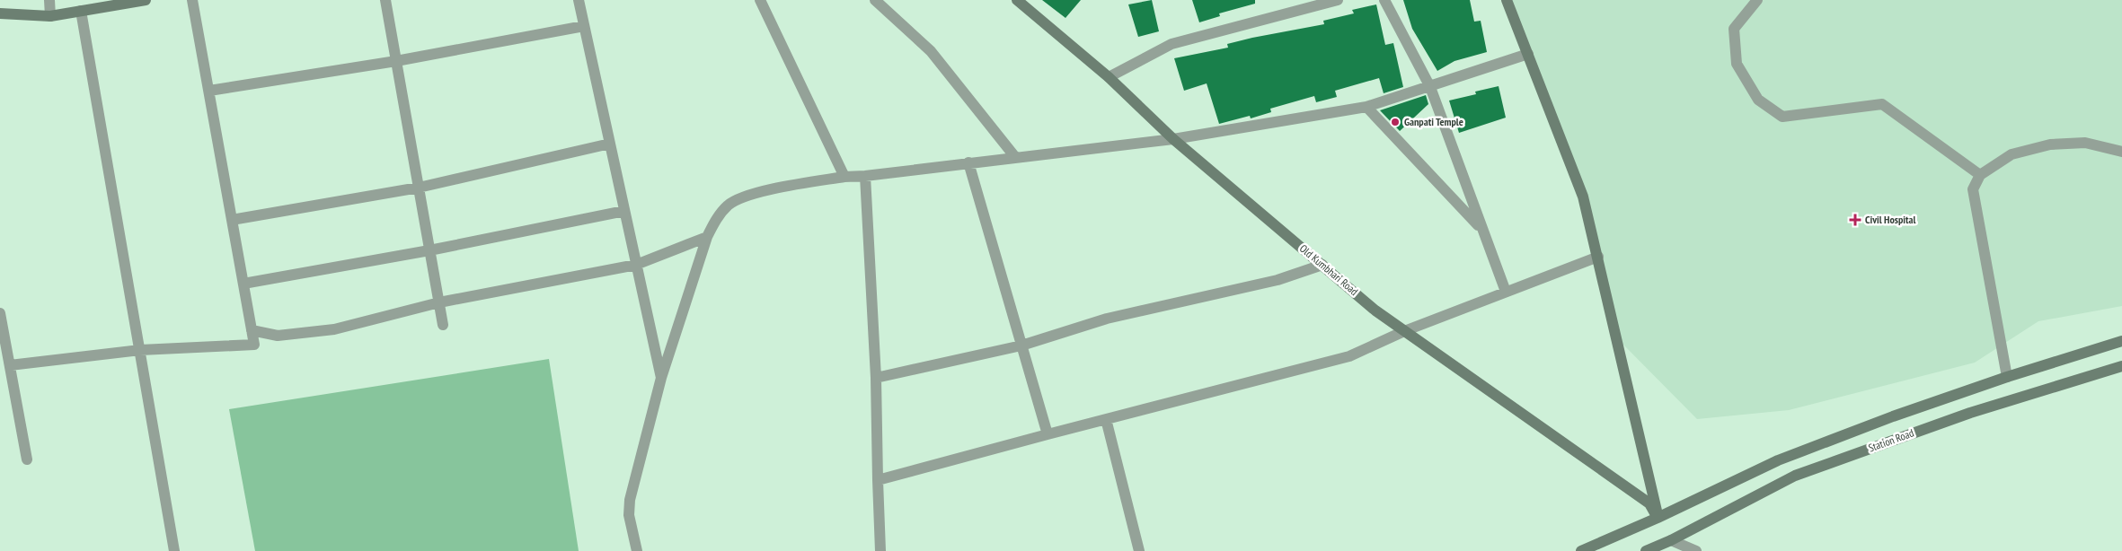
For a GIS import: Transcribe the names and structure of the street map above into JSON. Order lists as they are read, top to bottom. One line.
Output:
{"streets":{"main road":["Old Kumbhari Road","Station Road"]},"places":{"other":["Ganpati Temple"],"health":["Civil Hospital"]}}
